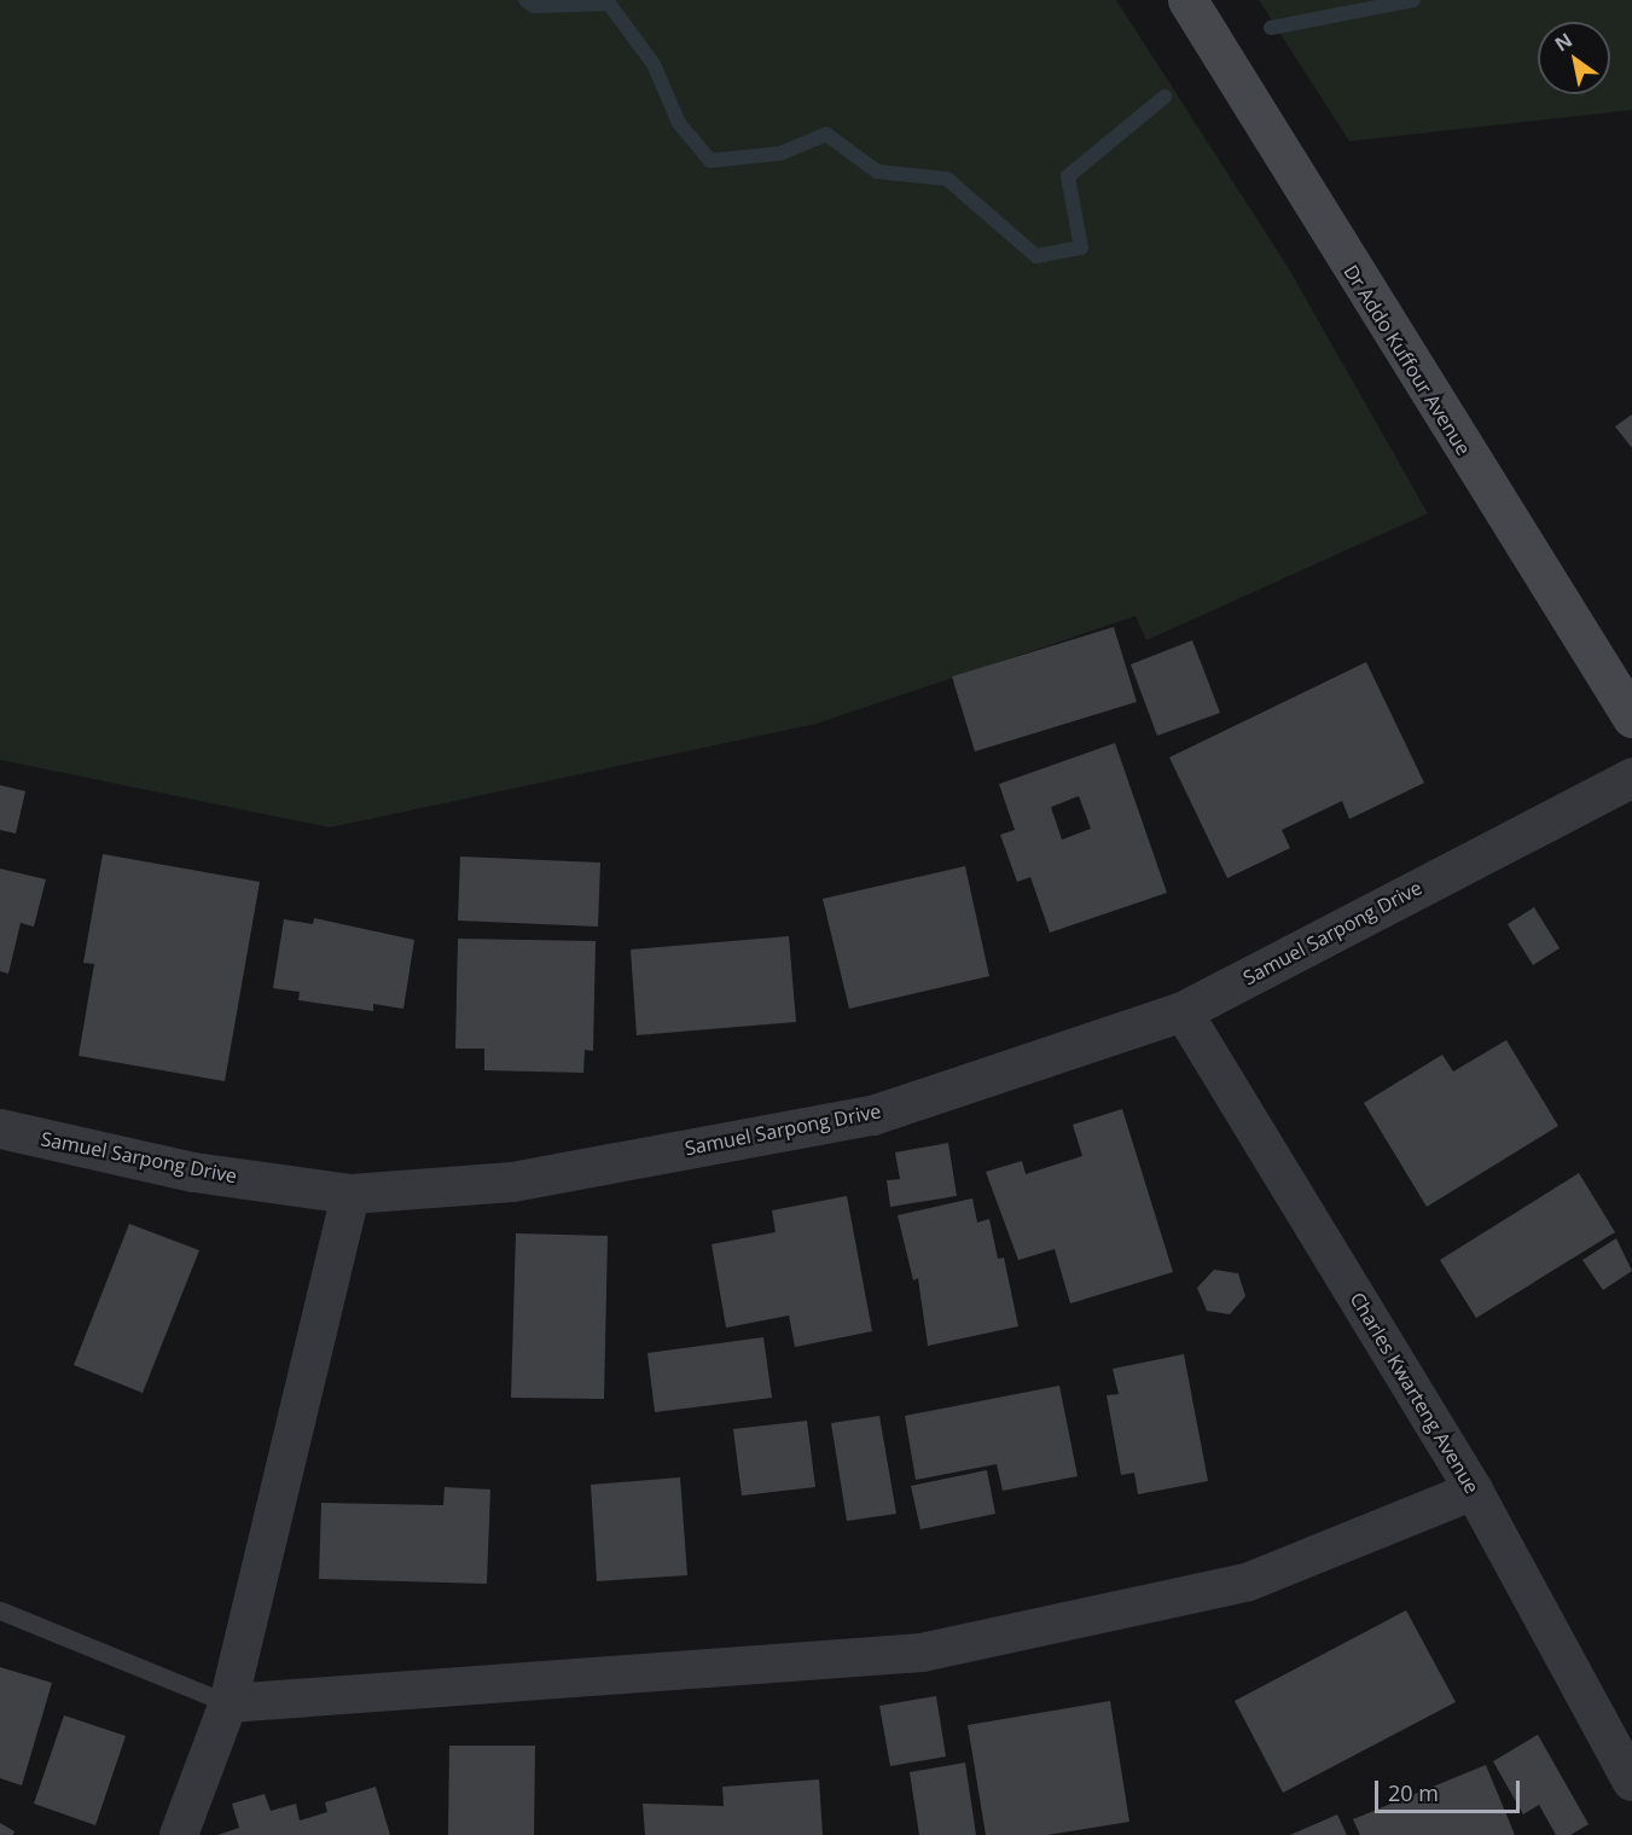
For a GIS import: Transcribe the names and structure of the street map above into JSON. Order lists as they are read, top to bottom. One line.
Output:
{"streets":{"main road":["Dr Addo Kuffour Avenue"],"street":["Samuel Sarpong Drive","Charles Kwarteng Avenue"]},"crossings":[["Samuel Sarpong Drive","Charles Kwarteng Avenue"]],"scale_bar":"20 m","north":"top left"}
